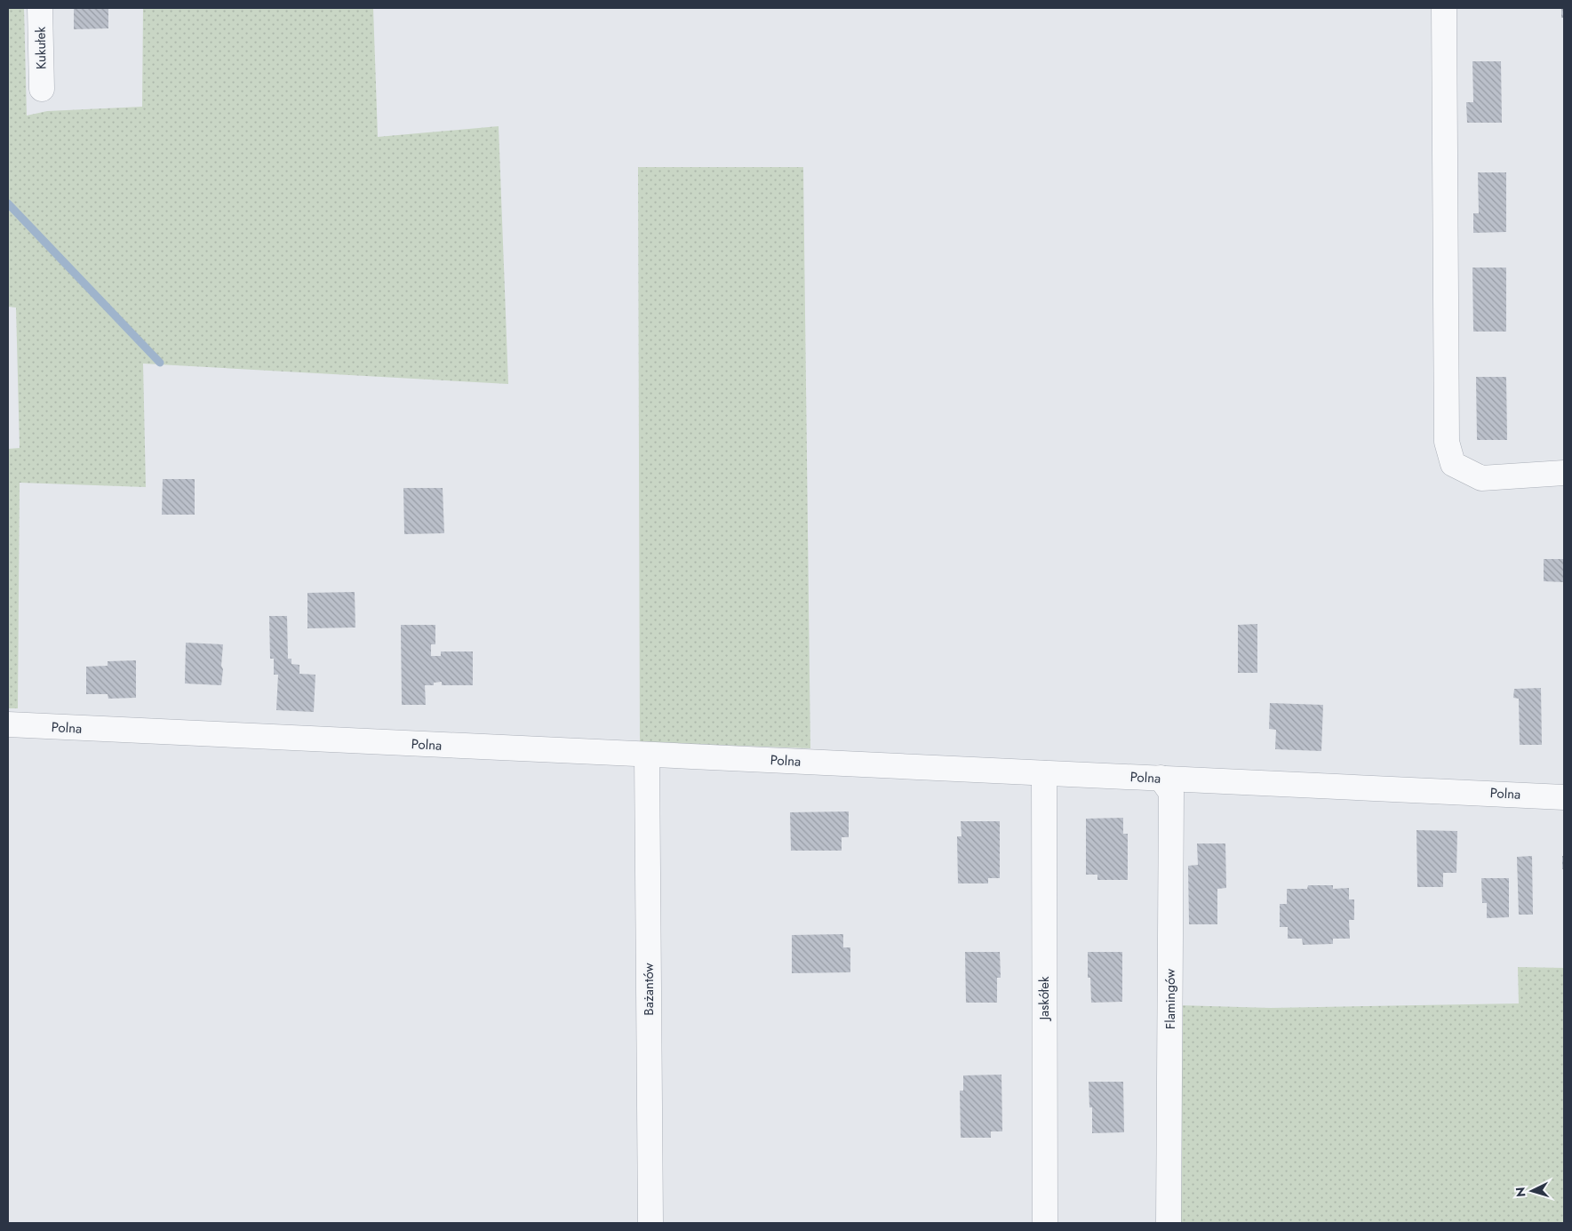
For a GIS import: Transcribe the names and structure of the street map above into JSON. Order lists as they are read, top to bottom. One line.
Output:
{"streets":{"street":["Kukułek","Polna","Bażantów","Jaskółek","Flamingów"]},"crossings":[["Polna","Bażantów"],["Polna","Jaskółek"],["Polna","Flamingów"]],"north":"left"}
